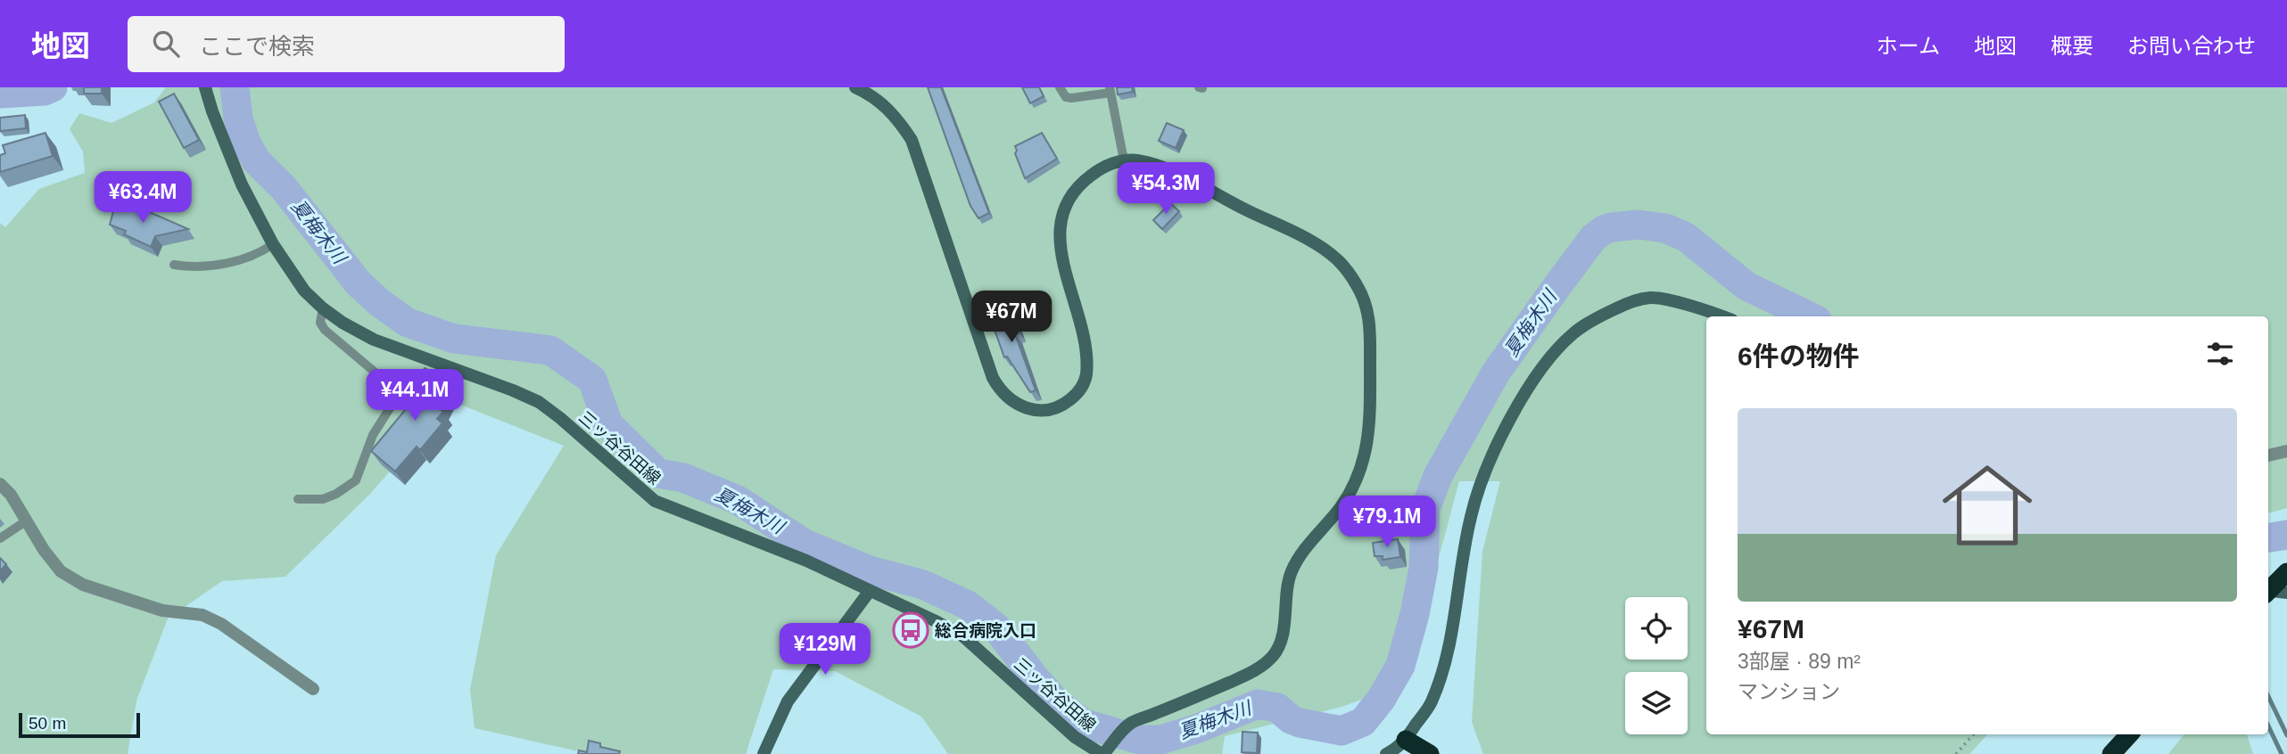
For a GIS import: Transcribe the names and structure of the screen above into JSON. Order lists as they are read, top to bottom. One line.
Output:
{"streets":{"main road":["三ッ谷谷田線"]},"water":["夏梅木川"],"places":{"bus stop":["総合病院入口"]},"scale_bar":"50 m","page":{"header":"地図","search":"ここで検索","nav":["ホーム","地図","概要","お問い合わせ"],"price":["¥54.3M","¥63.4M","¥67M","¥44.1M","¥79.1M","¥129M"],"heading":"6件の物件","list":[{"name":"¥67M","note":"3部屋 · 89 m² · マンション"}],"scale":"50 m"}}
